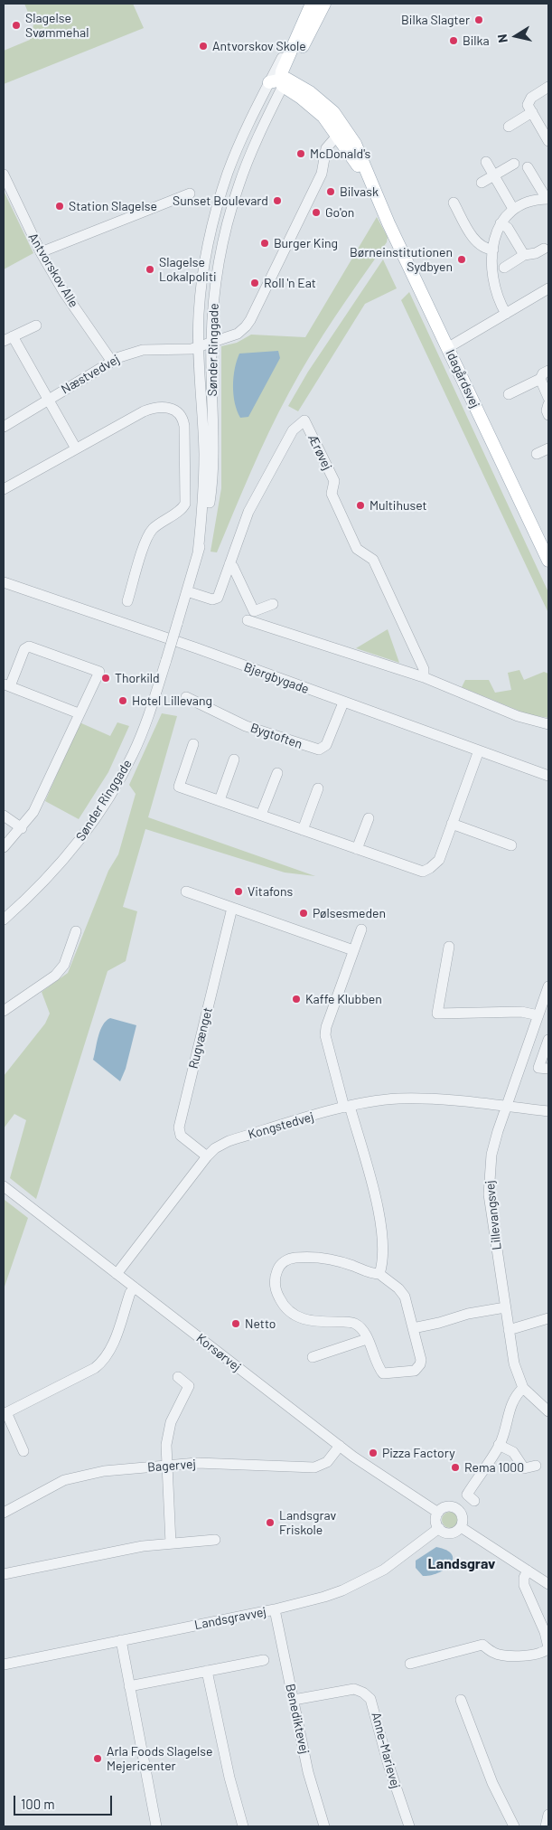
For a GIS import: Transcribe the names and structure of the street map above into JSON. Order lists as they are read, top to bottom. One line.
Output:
{"streets":{"main road":["Sønder Ringgade","Idagårdsvej"],"street":["Antvorskov Alle","Næstvedvej","Ærøvej","Bjergbygade","Bygtoften","Rugvænget","Kongstedvej","Lillevangsvej","Korsørvej","Bagervej","Landsgravvej","Benediktevej","Anne-Marievej"]},"crossings":[["Antvorskov Alle","Næstvedvej"],["Sønder Ringgade","Næstvedvej"],["Sønder Ringgade","Idagårdsvej"],["Sønder Ringgade","Ærøvej"],["Bjergbygade","Bygtoften"],["Rugvænget","Kongstedvej"],["Kongstedvej","Lillevangsvej"],["Kongstedvej","Korsørvej"],["Korsørvej","Bagervej"],["Korsørvej","Landsgravvej"],["Landsgravvej","Benediktevej"],["Benediktevej","Anne-Marievej"]],"districts":["Landsgrav"],"places":["Bilka Slagter","Slagelse Svømmehal","Bilka","Antvorskov Skole","McDonald's","Bilvask","Sunset Boulevard","Station Slagelse","Go'on","Burger King","Børneinstitutionen Sydbyen","Slagelse Lokalpoliti","Roll 'n Eat","Multihuset","Thorkild","Hotel Lillevang","Vitafons","Pølsesmeden","Kaffe Klubben","Netto","Pizza Factory","Rema 1000","Landsgrav Friskole","Arla Foods Slagelse Mejericenter"],"scale_bar":"100 m","north":"left"}
